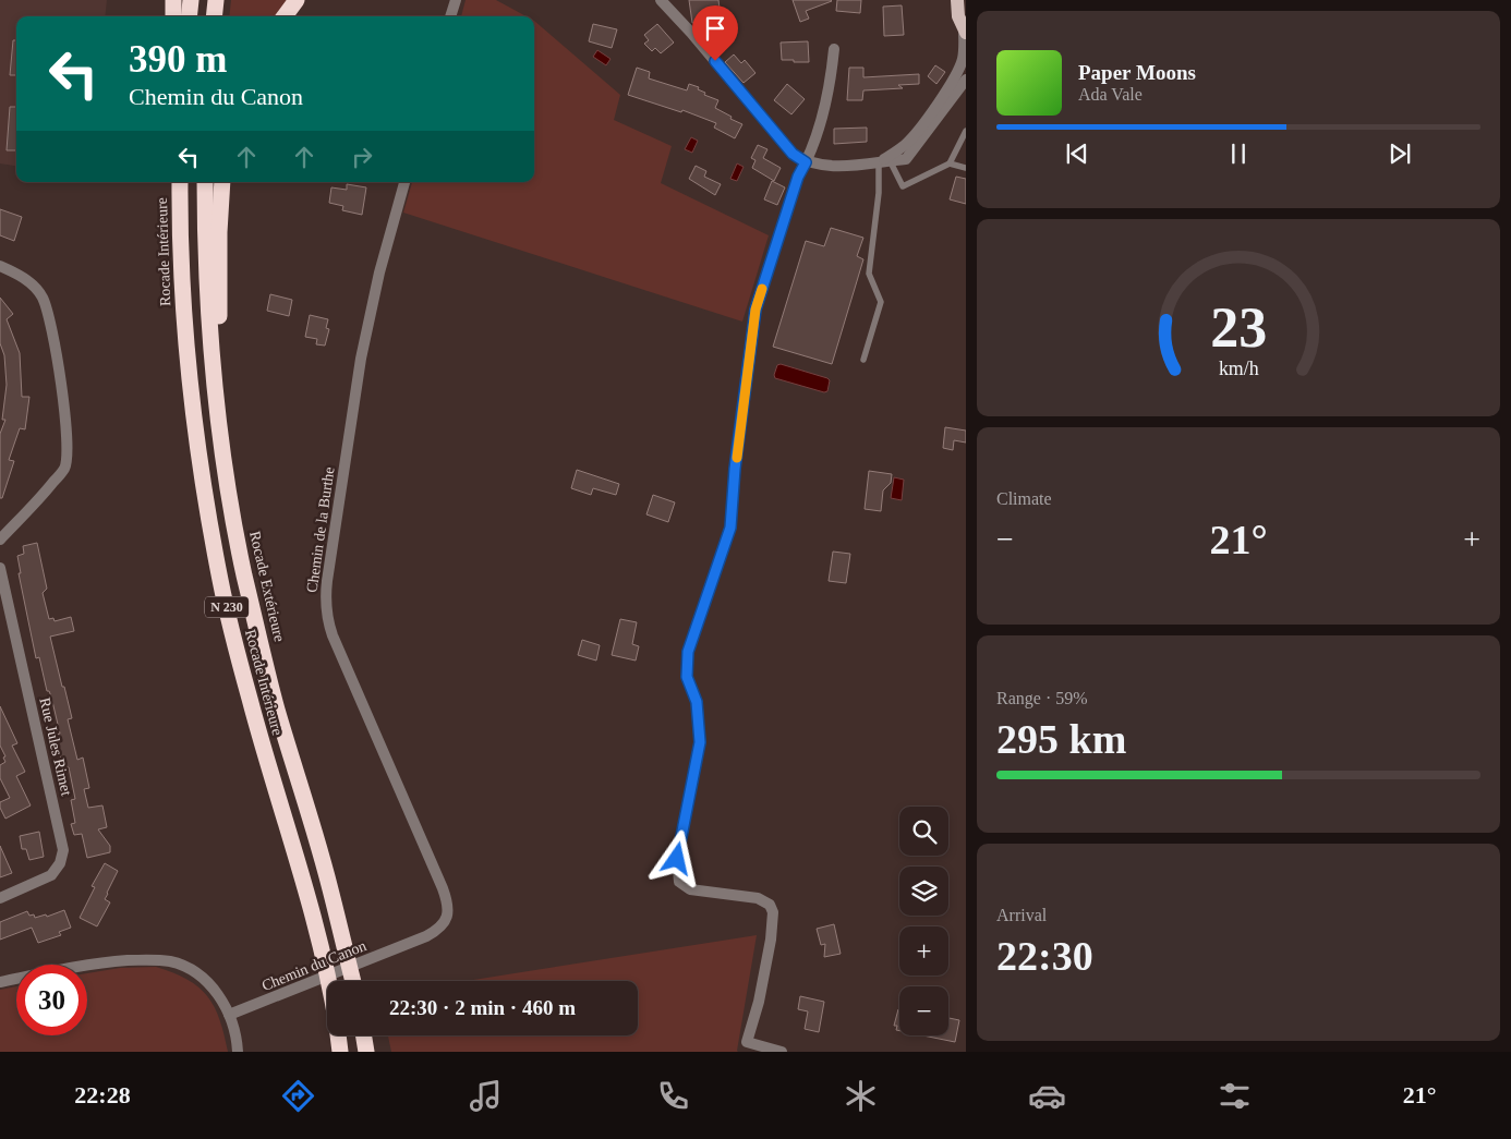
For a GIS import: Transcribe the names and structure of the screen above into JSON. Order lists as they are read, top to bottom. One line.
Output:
{"streets":{"highway":["Rocade Intérieure","Rocade Extérieure","N 230"],"street":["Chemin de la Burthe","Rue Jules Rimet","Chemin du Canon"]},"crossings":[["Chemin de la Burthe","Chemin du Canon"]],"page":{"turn":["390 m","Chemin du Canon"],"song":["Paper Moons","Ada Vale"],"tile":["Climate",["Range · 59%","295 km"],["Arrival","22:30"]],"heat":["−","21°","+"],"map_buttons":["+","−"],"limit":"30","trip":"22:30 · 2 min · 460 m","tabs":["22:28","21°"],"gauge":["23","km/h"]}}
